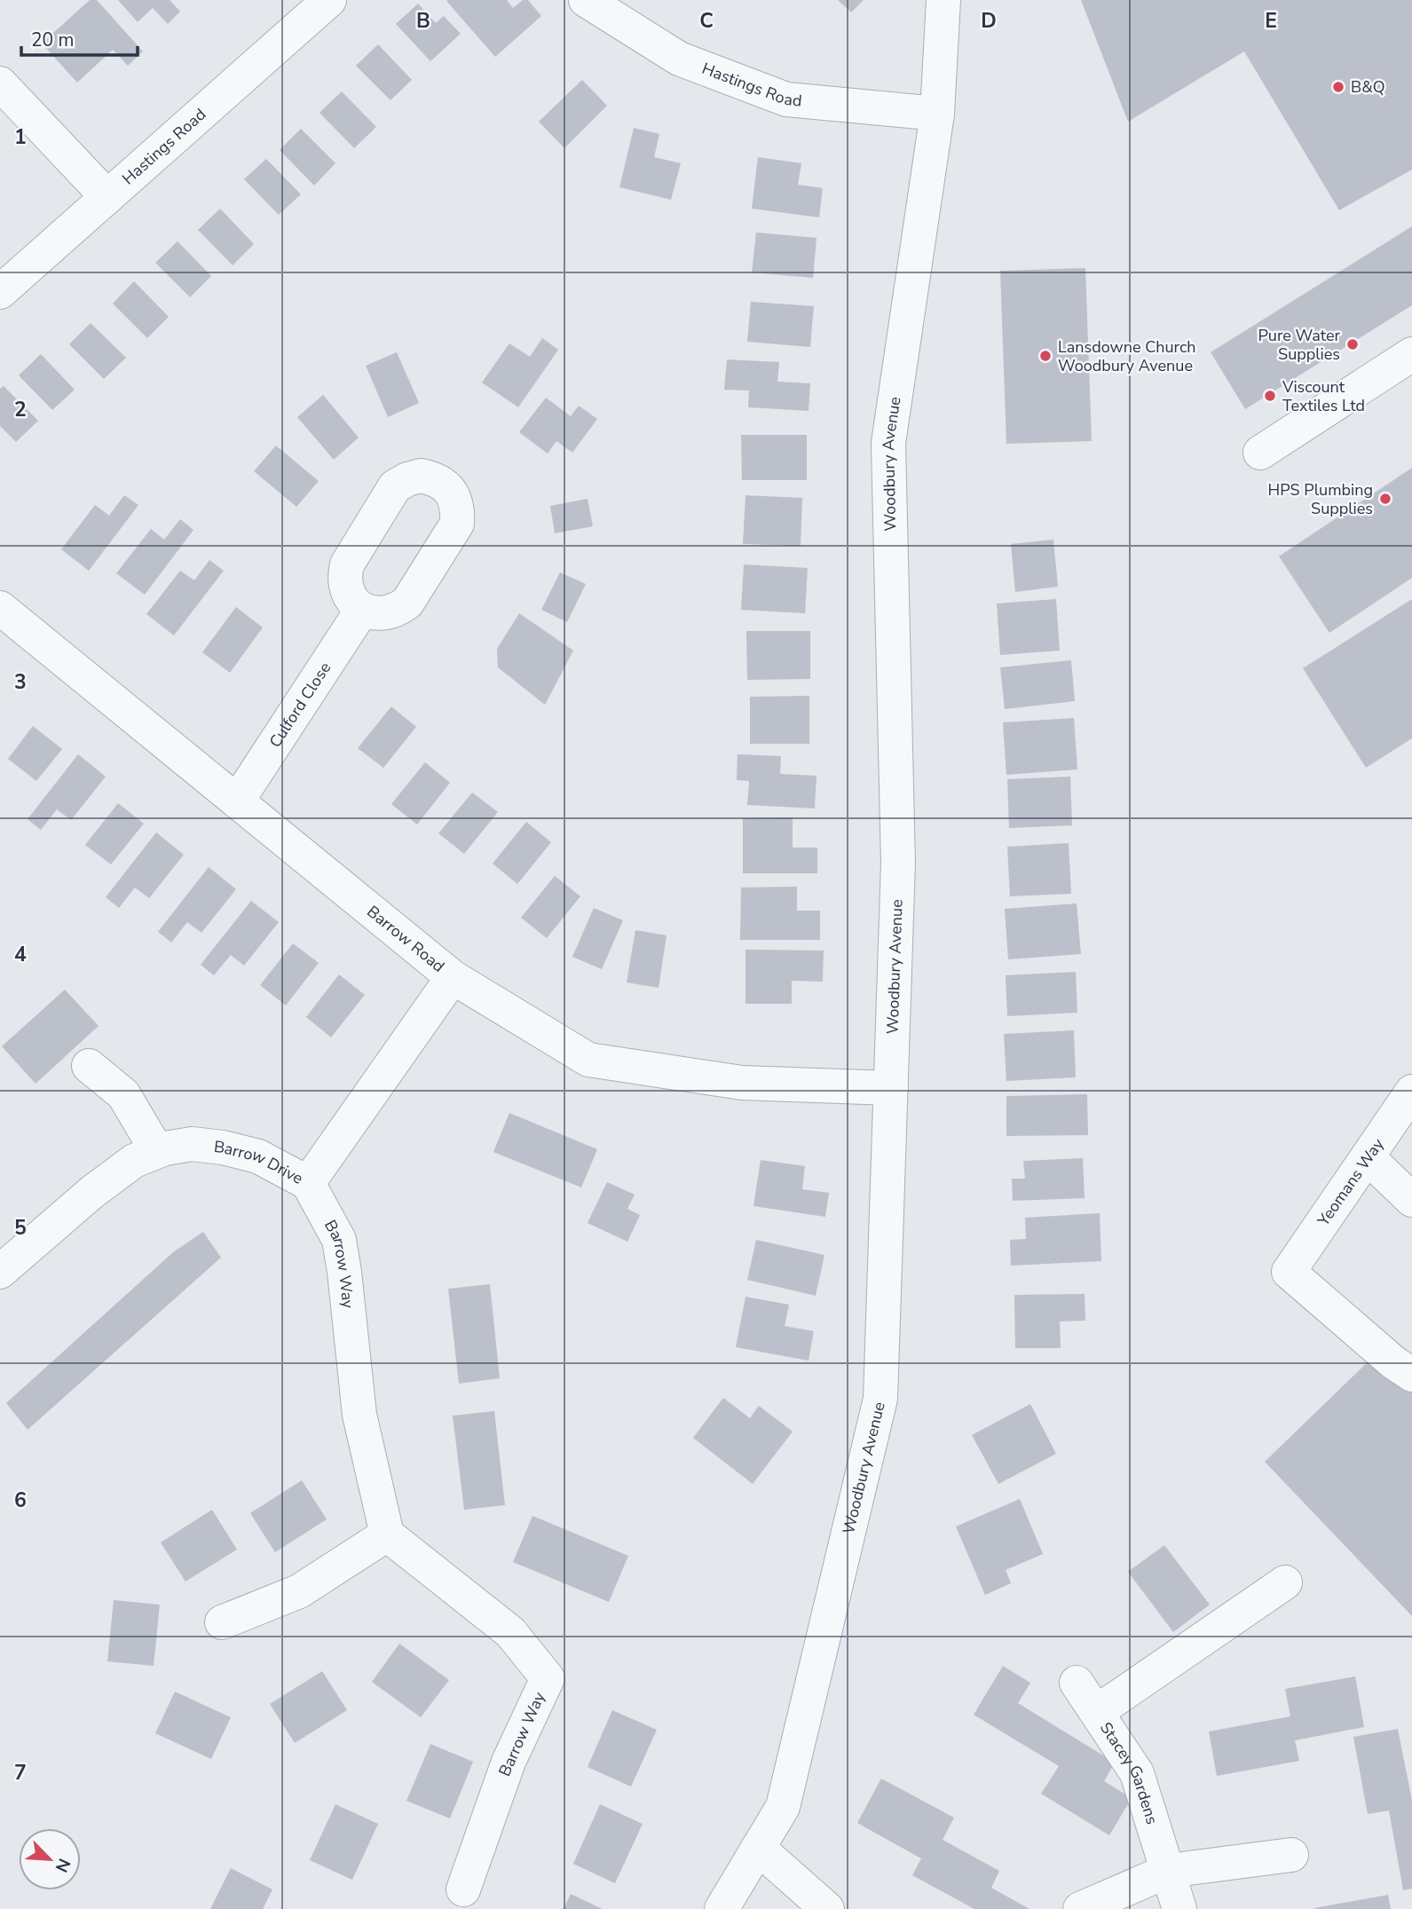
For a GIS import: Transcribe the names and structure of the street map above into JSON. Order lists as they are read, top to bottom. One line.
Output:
{"streets":{"street":["Hastings Road","Woodbury Avenue","Culford Close","Barrow Road","Barrow Drive","Yeomans Way","Barrow Way","Stacey Gardens"]},"crossings":[["Hastings Road","Woodbury Avenue"],["Woodbury Avenue","Barrow Road"],["Culford Close","Barrow Road"],["Barrow Road","Barrow Drive"],["Barrow Drive","Barrow Way"]],"places":["B&Q","Pure Water Supplies","Lansdowne Church Woodbury Avenue","Viscount Textiles Ltd","HPS Plumbing Supplies"],"scale_bar":"20 m","north":"bottom right","grid":{"columns":["B","C","D","E"],"rows":["1","2","3","4","5","6","7"]}}
